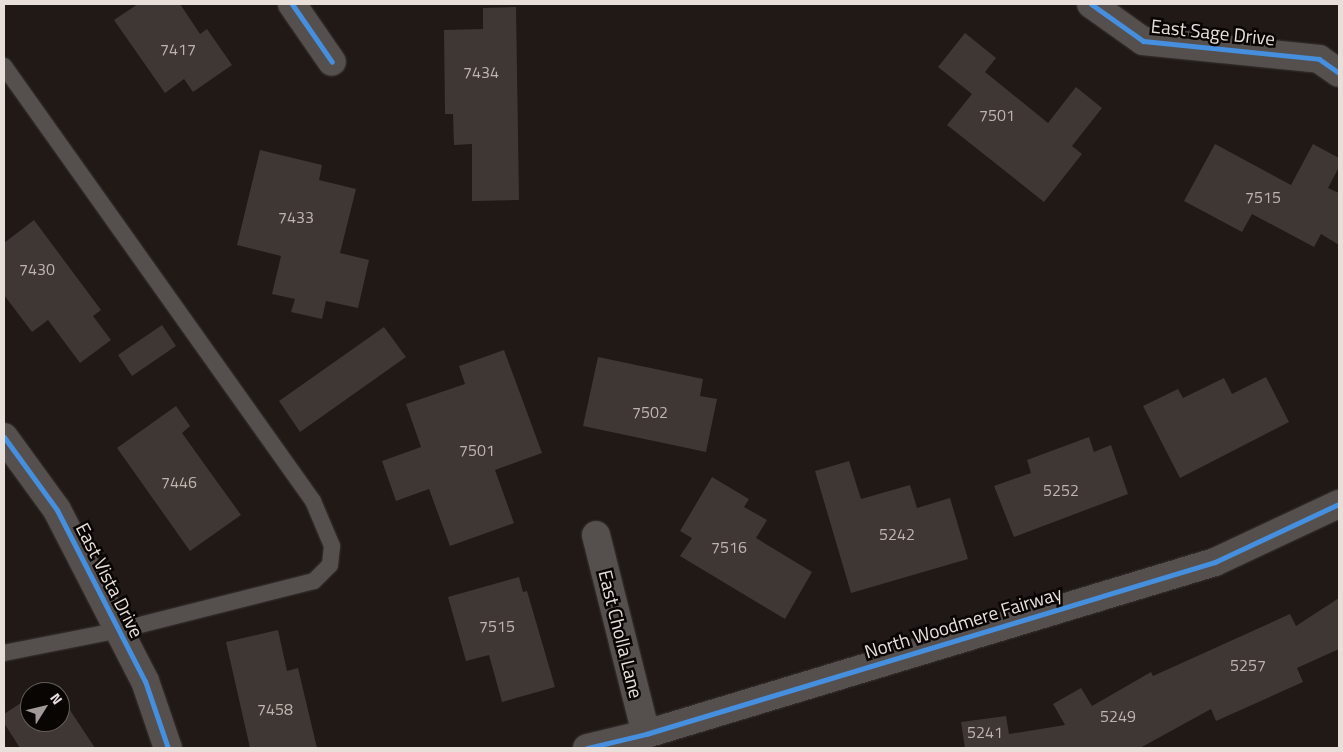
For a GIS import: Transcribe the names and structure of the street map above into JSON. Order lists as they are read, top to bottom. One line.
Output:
{"streets":{"street":["East Sage Drive","East Vista Drive","North Woodmere Fairway","East Cholla Lane"]},"crossings":[["North Woodmere Fairway","East Cholla Lane"]],"house_numbers":["7417","7434","7501","7515","7433","7430","7502","7501","7446","5252","5242","7516","7515","5257","7458","5249","5241"],"north":"top right"}
